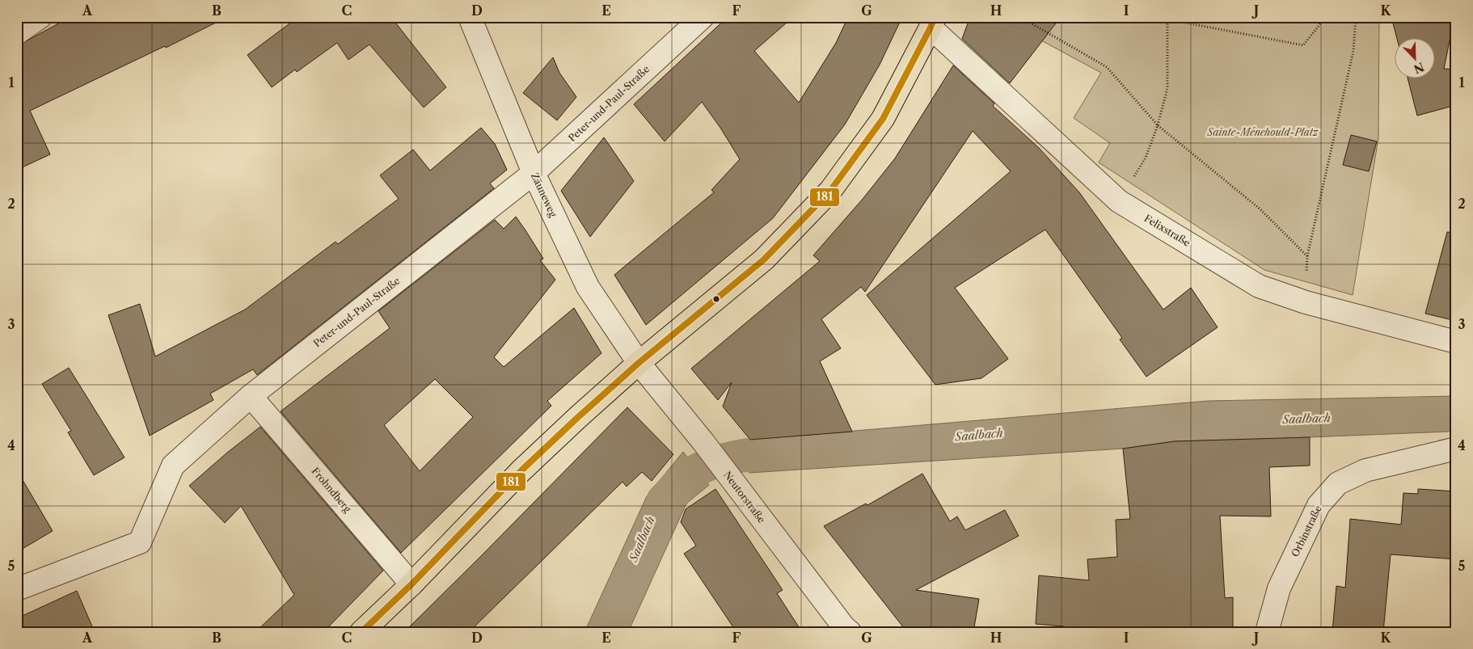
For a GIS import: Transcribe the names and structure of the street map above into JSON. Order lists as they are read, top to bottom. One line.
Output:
{"streets":{"street":["Peter-und-Paul-Straße","Zäuneweg","Felixstraße","Frohndberg","Neutorstraße","Orbinstraße"]},"crossings":[["Peter-und-Paul-Straße","Zäuneweg"],["Peter-und-Paul-Straße","Frohndberg"],["Zäuneweg","Neutorstraße"]],"water":["Saalbach"],"parks":["Sainte-Ménehould-Platz"],"lines":["transit line 181"],"north":"bottom right","grid":{"columns":["A","B","C","D","E","F","G","H","I","J","K"],"rows":["1","2","3","4","5"]}}
